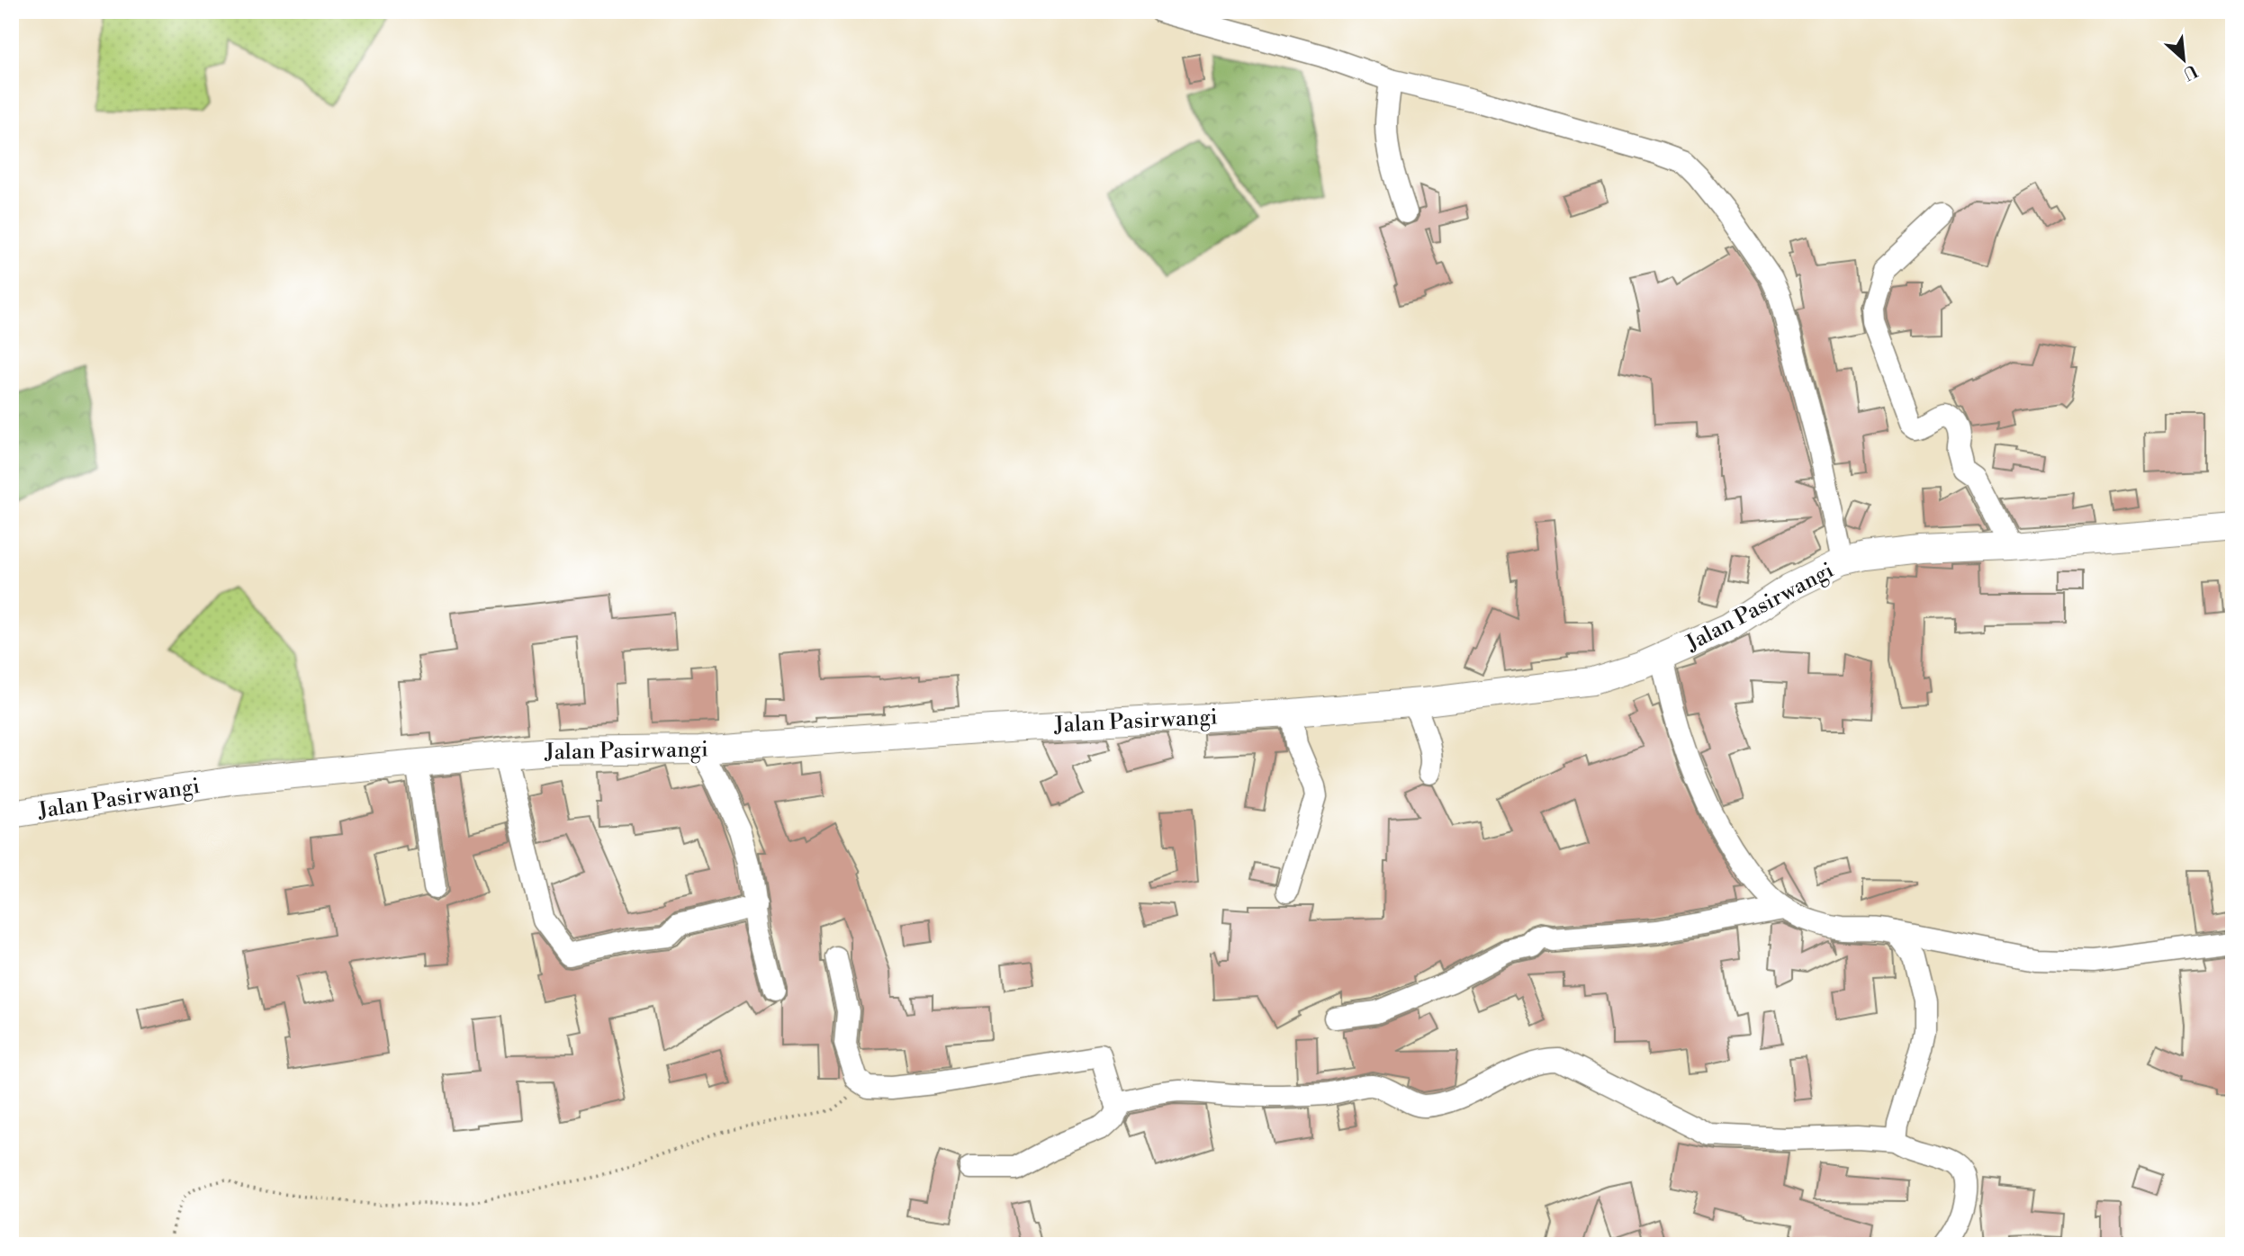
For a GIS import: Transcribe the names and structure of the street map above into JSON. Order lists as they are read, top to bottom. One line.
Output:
{"streets":{"street":["Jalan Pasirwangi"]},"north":"bottom right"}
